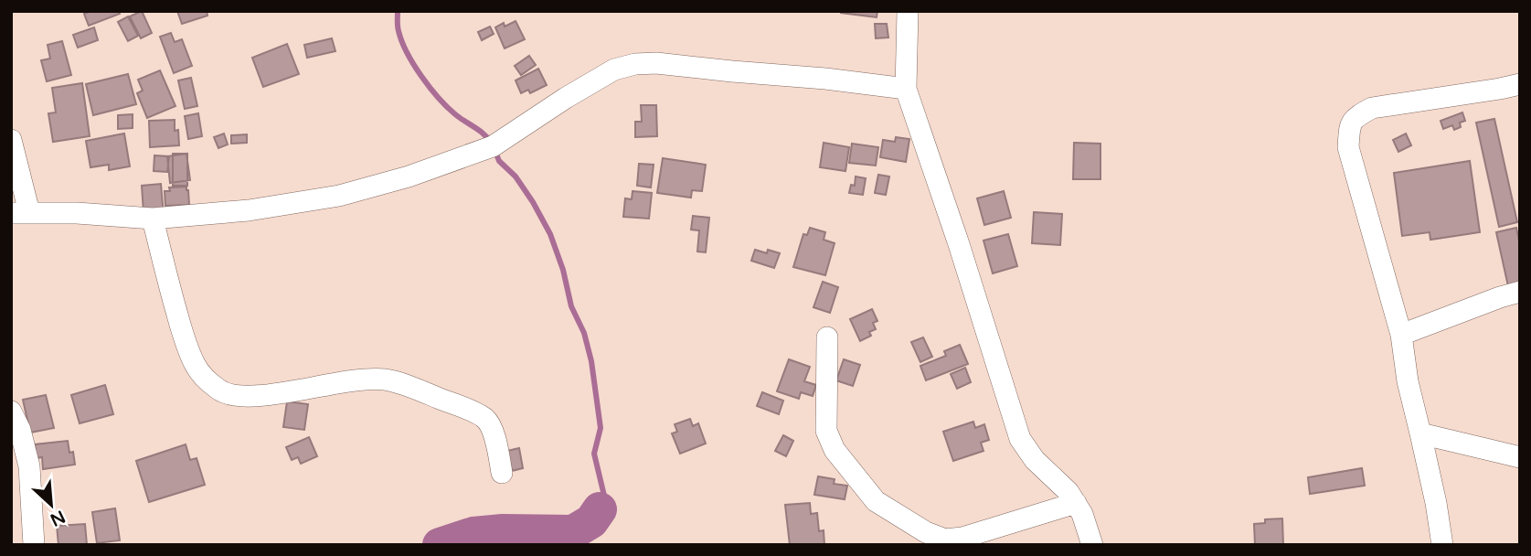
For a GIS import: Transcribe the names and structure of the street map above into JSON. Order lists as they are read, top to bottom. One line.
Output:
{"north":"bottom right"}
